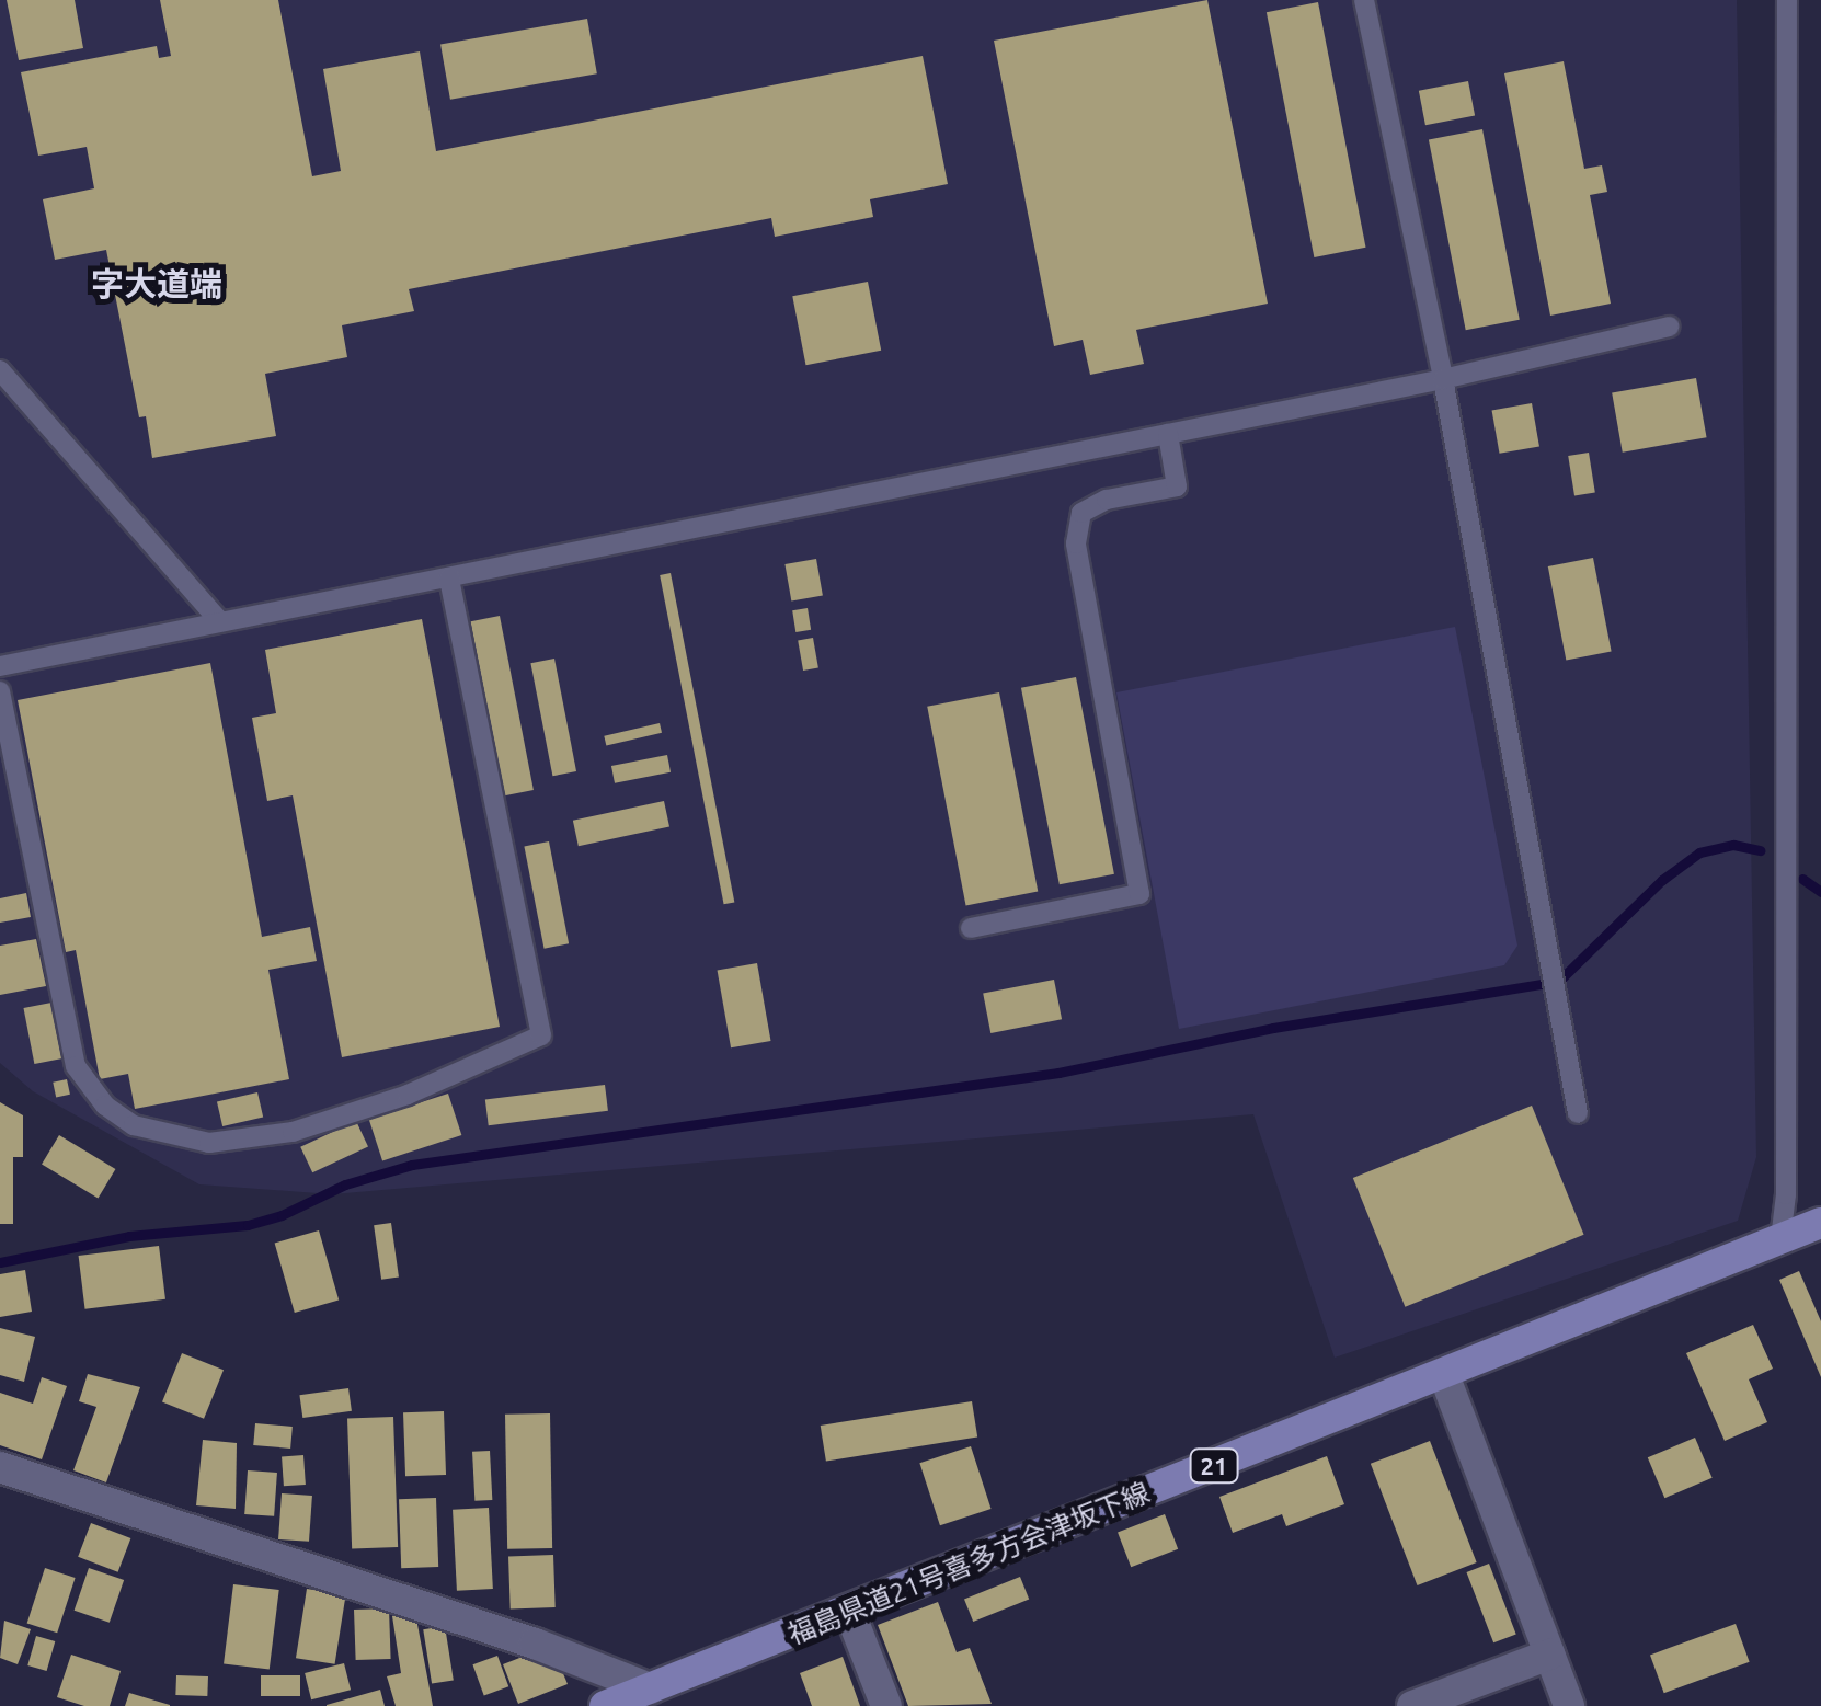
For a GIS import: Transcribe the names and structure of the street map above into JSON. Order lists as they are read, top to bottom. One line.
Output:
{"streets":{"main road":["21","福島県道21号喜多方会津坂下線"]},"districts":["字大道端"]}
